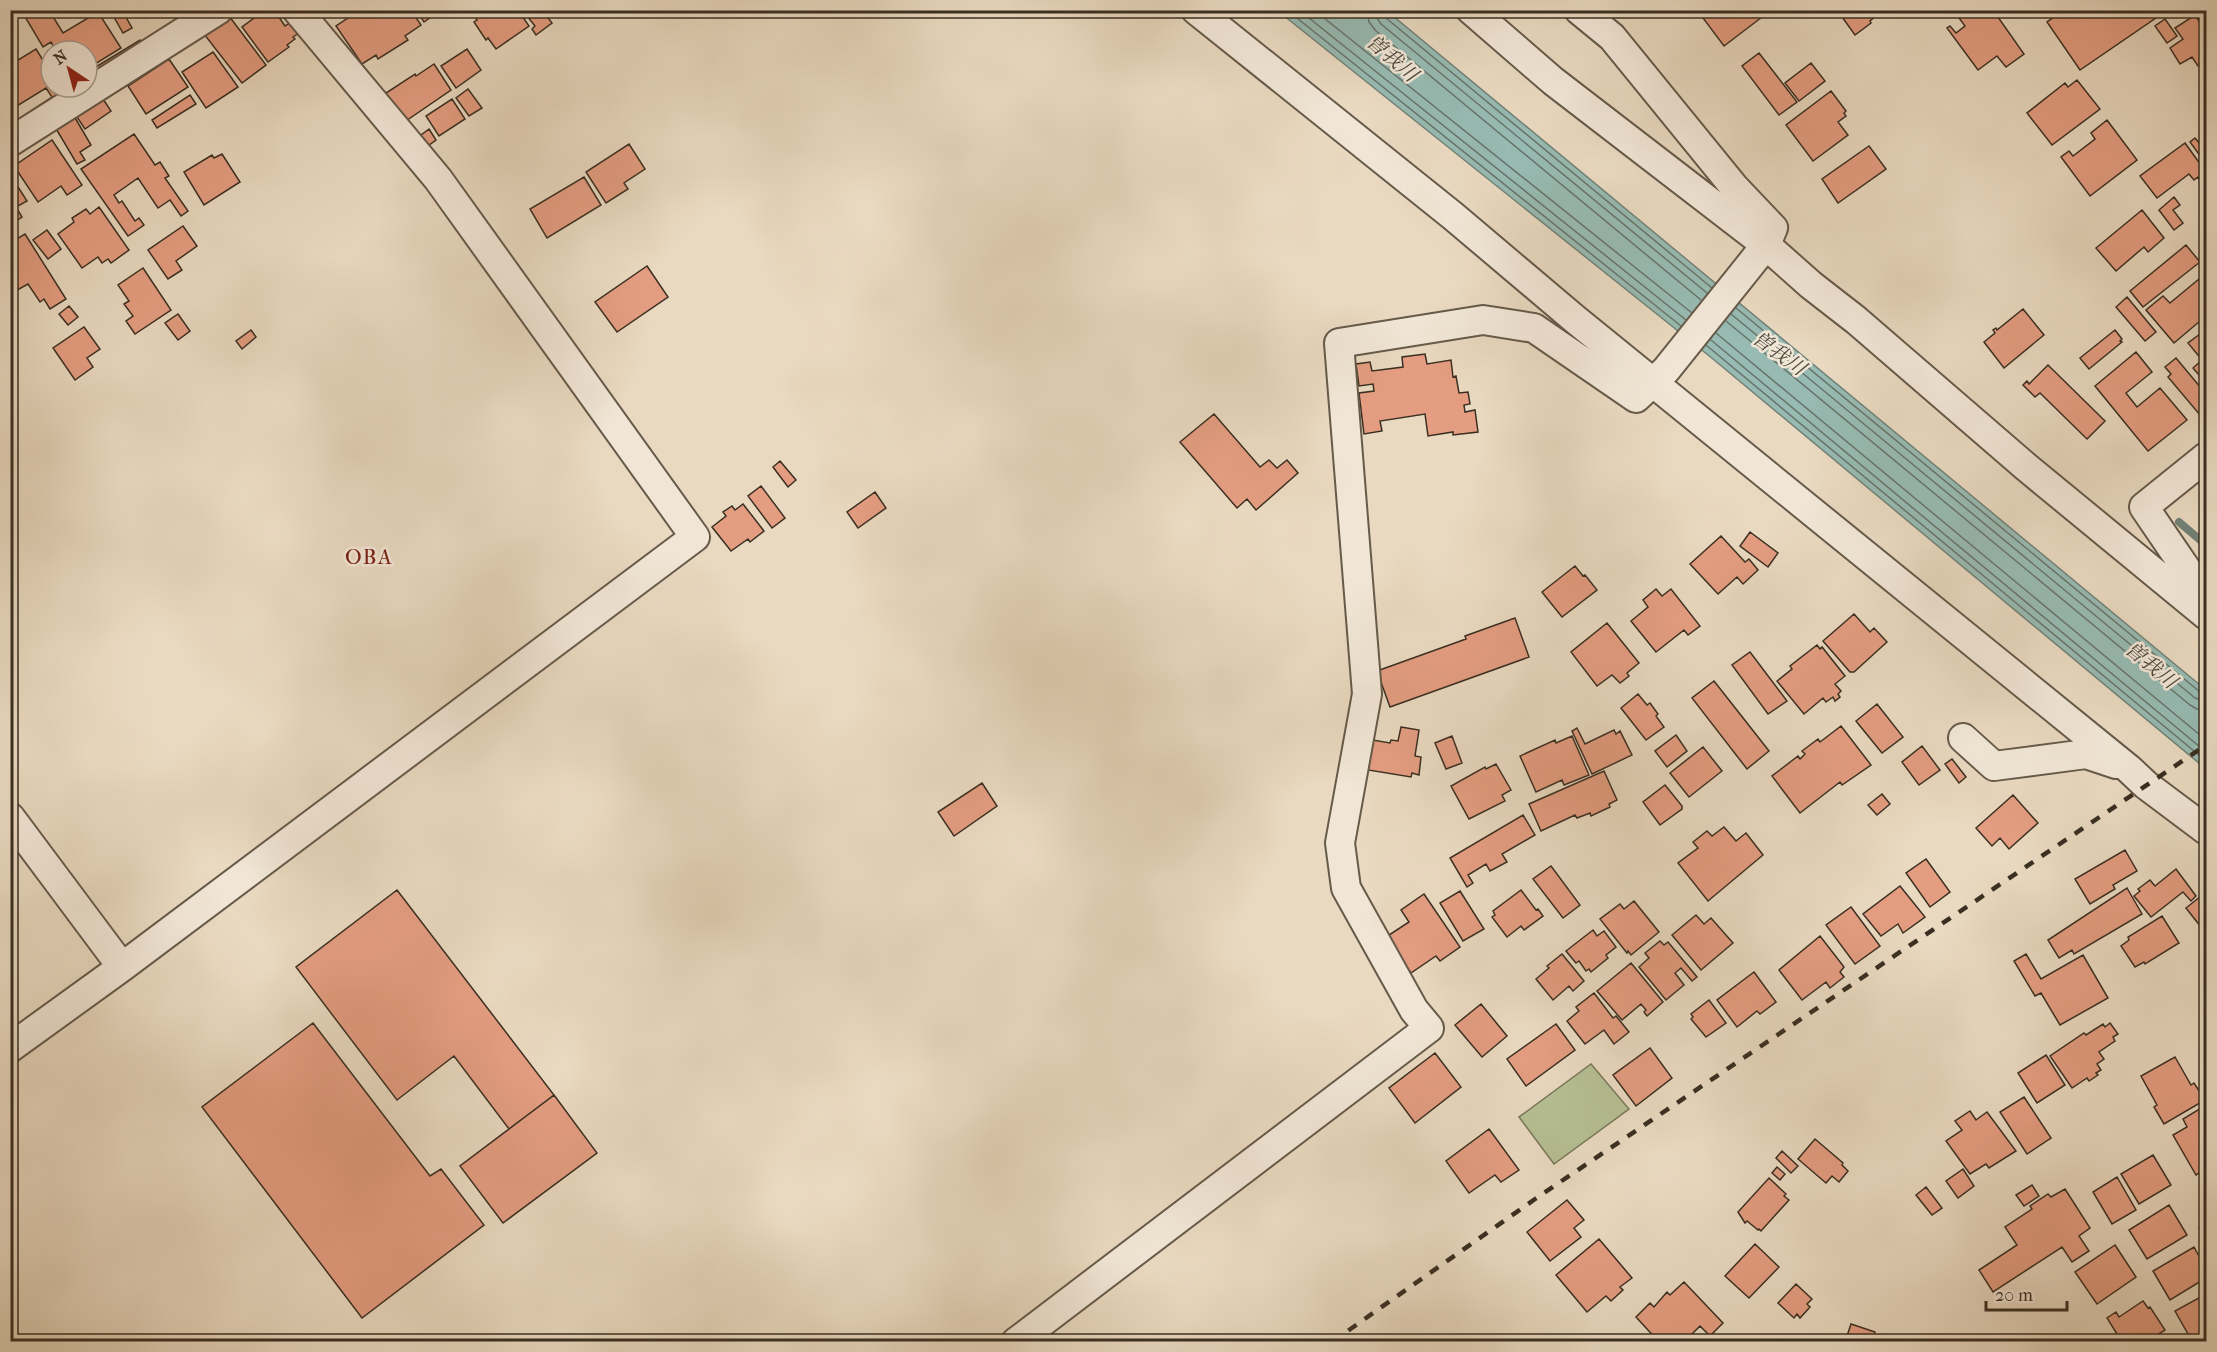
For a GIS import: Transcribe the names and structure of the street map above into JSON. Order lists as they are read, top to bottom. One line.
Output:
{"districts":["OBA"],"water":["曽我川"],"scale_bar":"20 m","north":"top left"}
